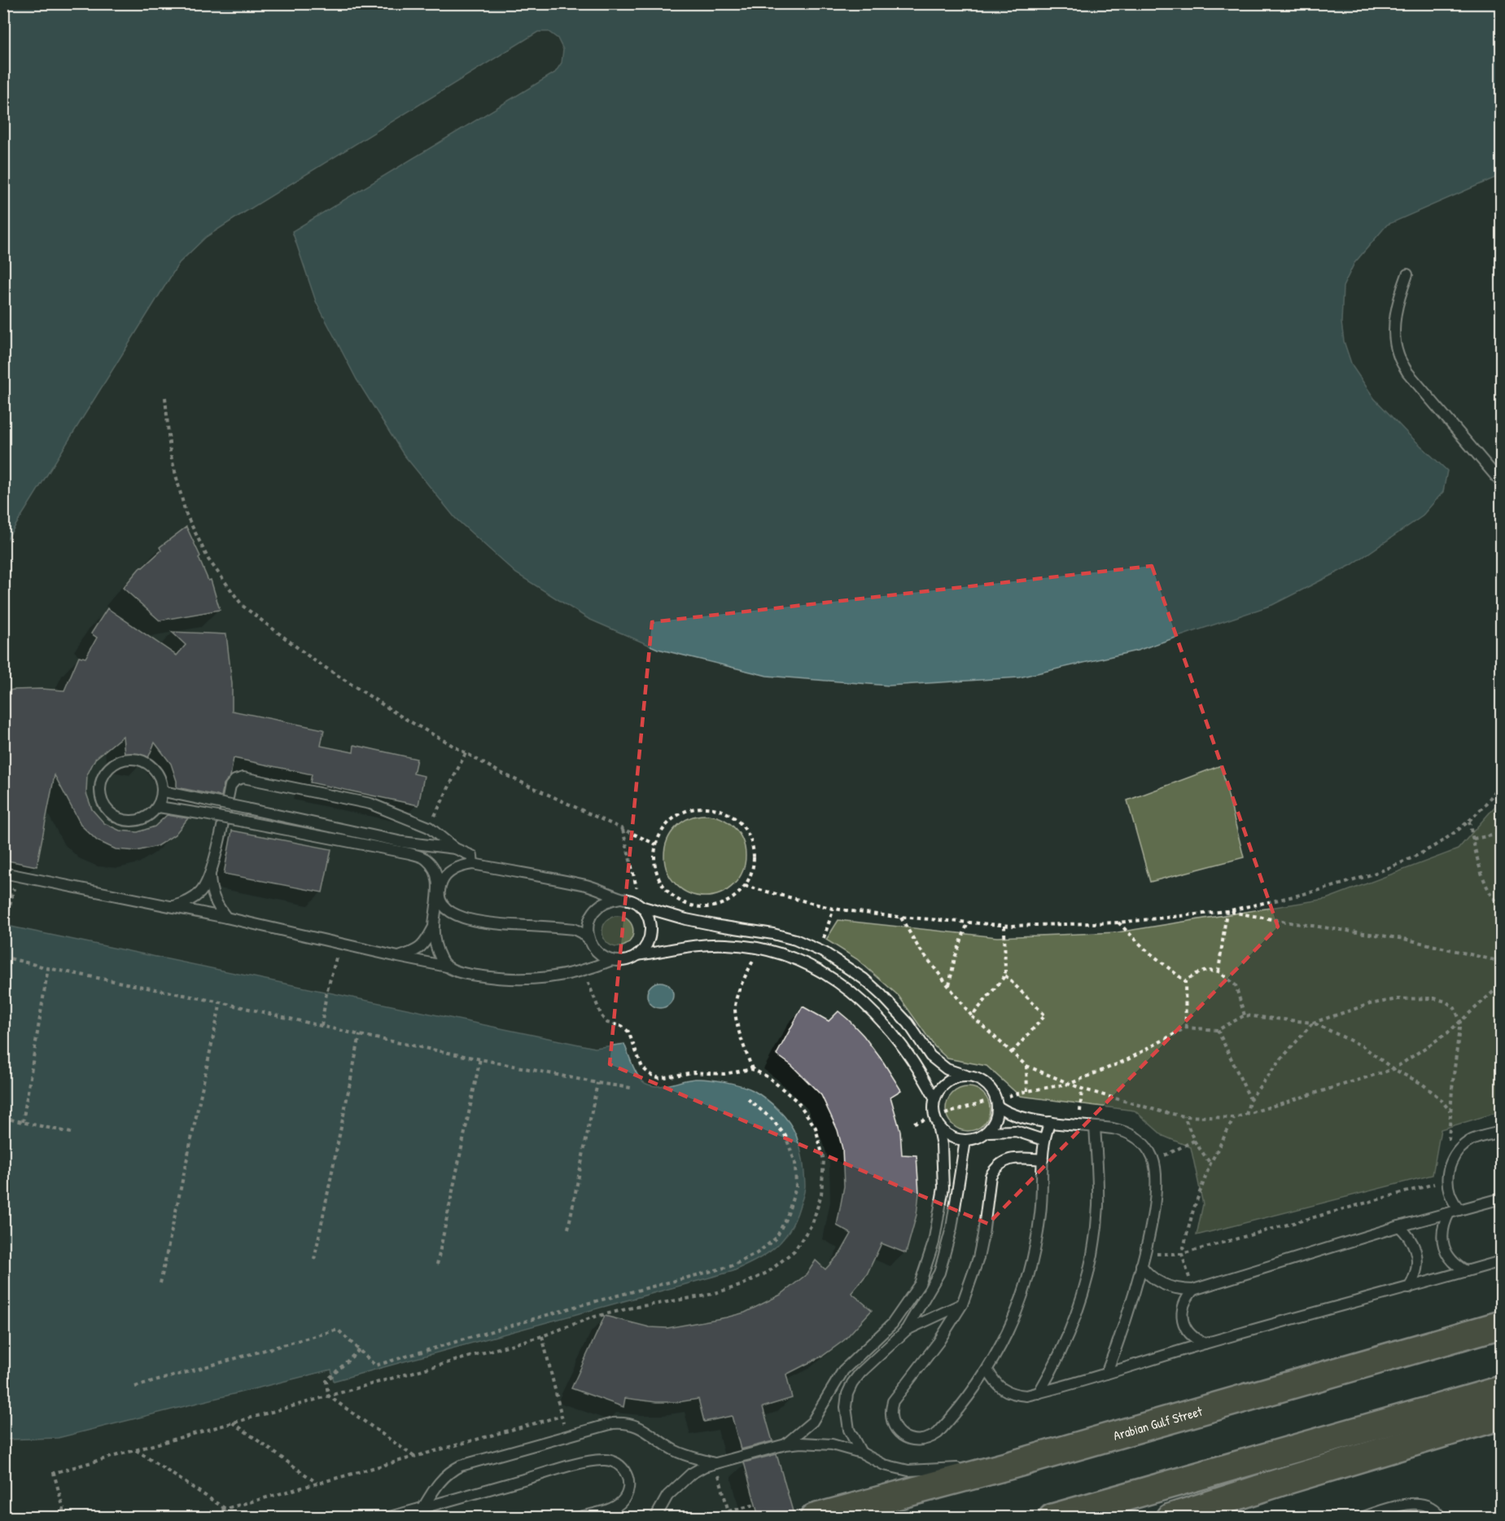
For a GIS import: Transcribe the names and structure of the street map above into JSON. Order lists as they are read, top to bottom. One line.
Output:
{"streets":{"main road":["Arabian Gulf Street"]}}
